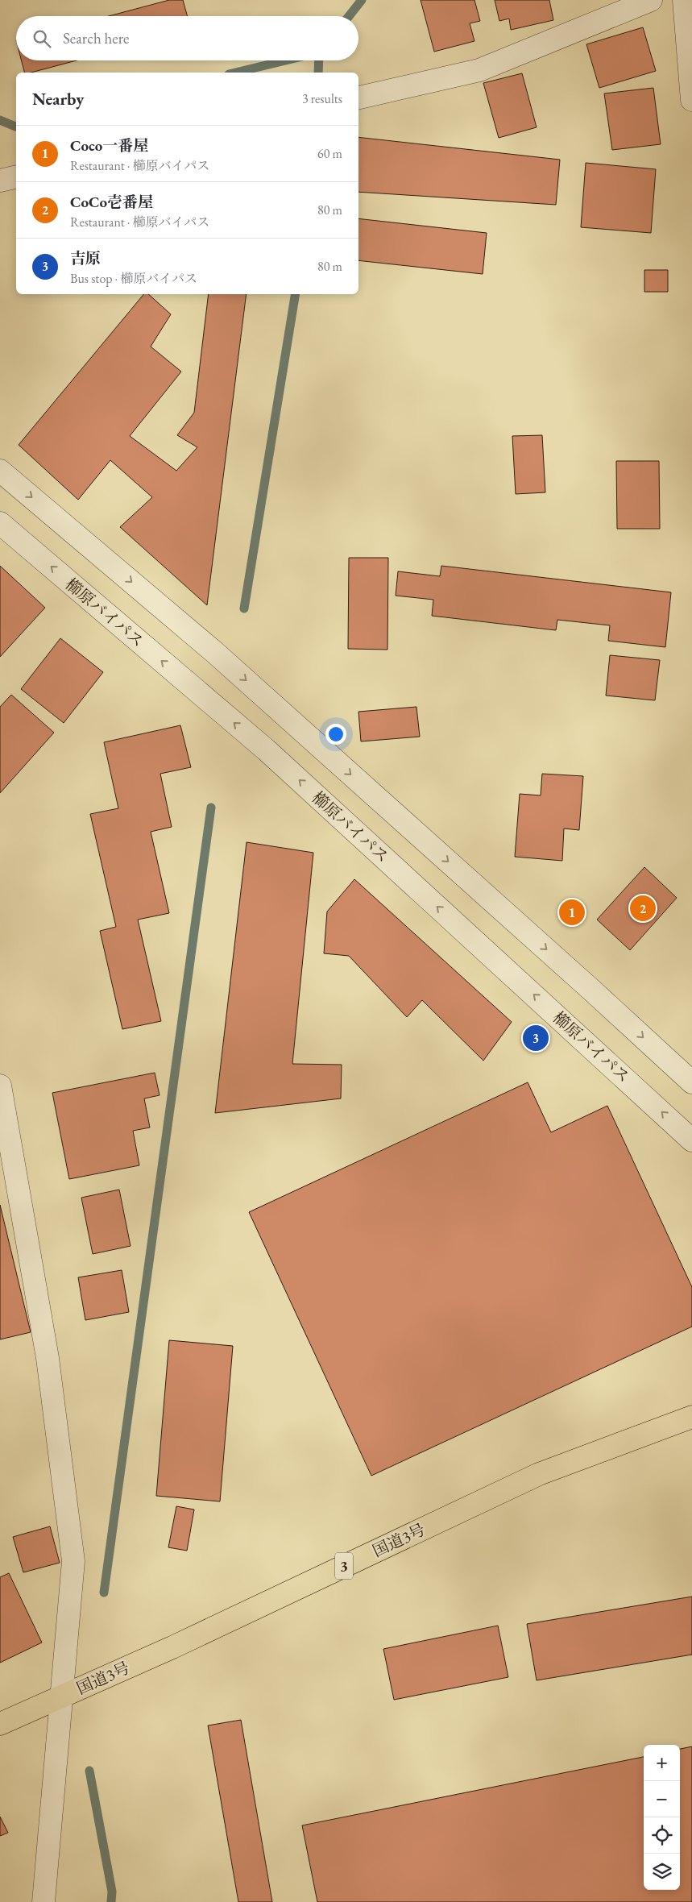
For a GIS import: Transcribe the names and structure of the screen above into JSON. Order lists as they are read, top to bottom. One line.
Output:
{"streets":{"highway":["国道3号","3"],"street":["櫛原バイパス"]},"page":{"search":"Search here","heading":["Nearby","3 results"],"list":[{"mark":"1","name":"Coco一番屋","note":"Restaurant · 櫛原バイパス","value":"60 m"},{"mark":"2","name":"CoCo壱番屋","note":"Restaurant · 櫛原バイパス","value":"80 m"},{"mark":"3","name":"吉原","note":"Bus stop · 櫛原バイパス","value":"80 m"}],"pins":["2","1","3"],"map_buttons":["+","−"]}}
